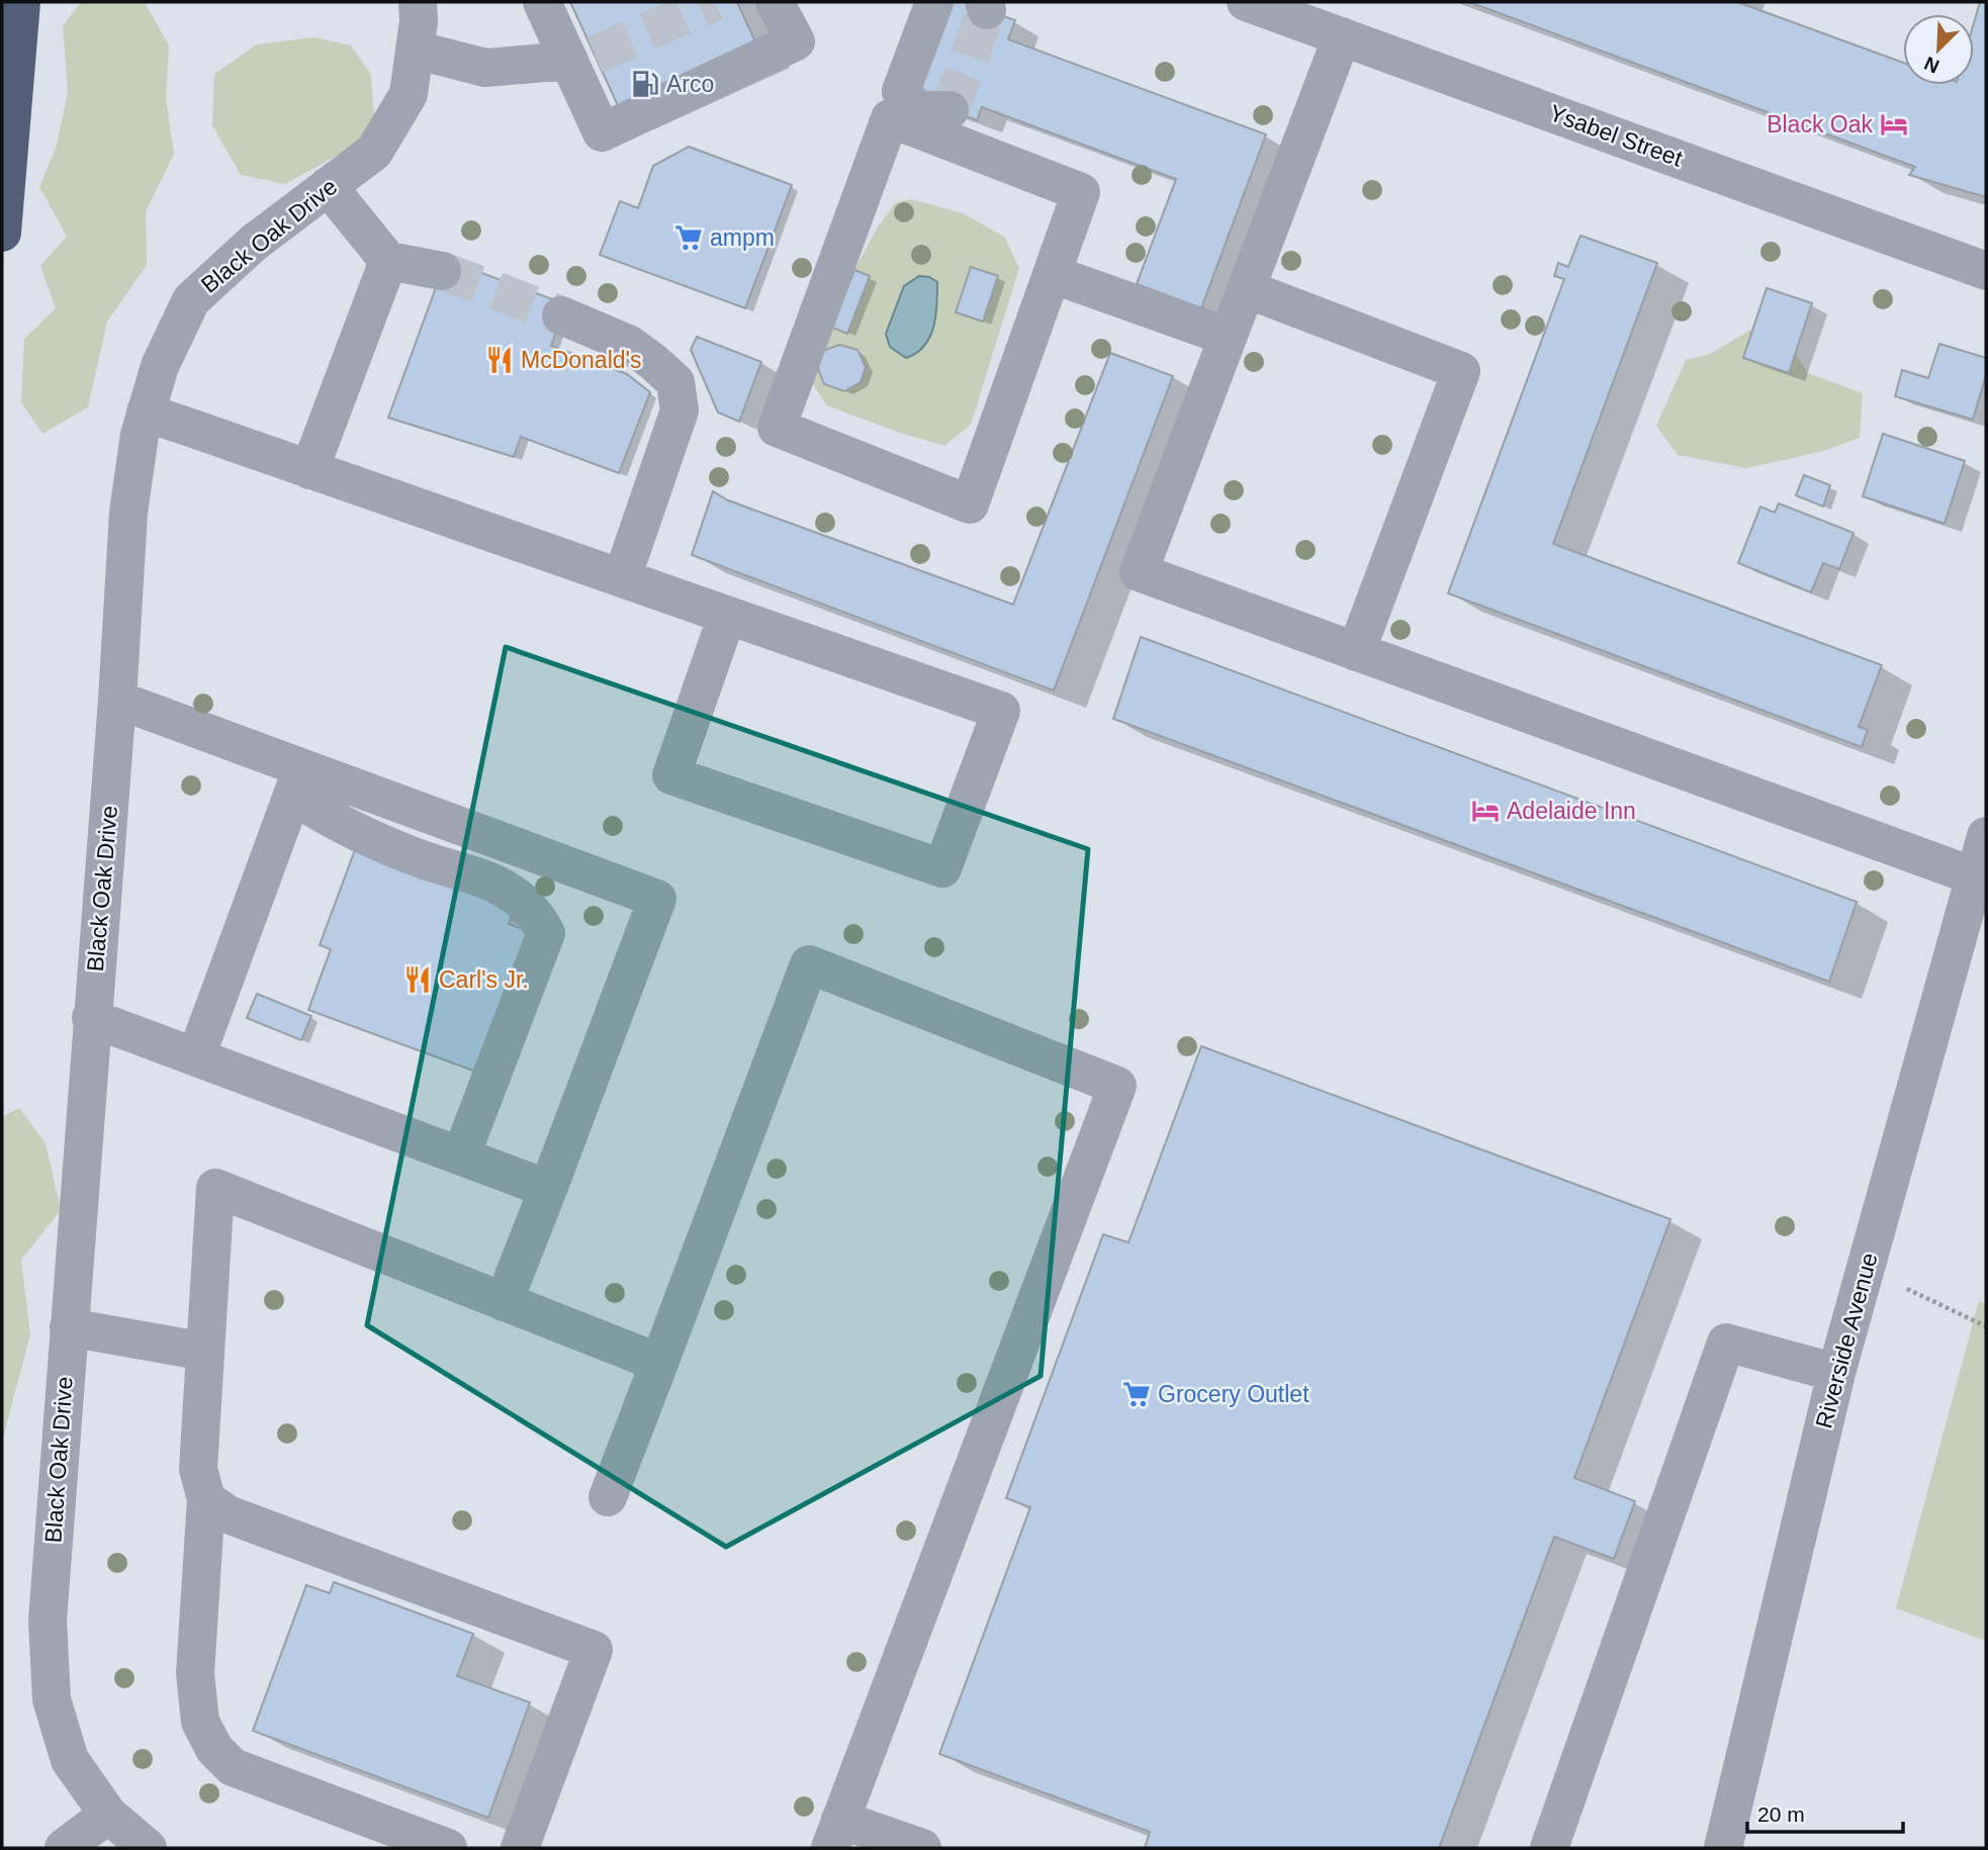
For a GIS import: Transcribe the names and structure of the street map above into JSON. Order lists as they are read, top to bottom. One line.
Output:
{"streets":{"street":["Ysabel Street","Black Oak Drive","Riverside Avenue"]},"places":{"fuel station":["Arco"],"hotel":["Black Oak","Adelaide Inn"],"supermarket":["ampm","Grocery Outlet"],"restaurant":["McDonald's","Carl's Jr."]},"scale_bar":"20 m","north":"bottom left"}
